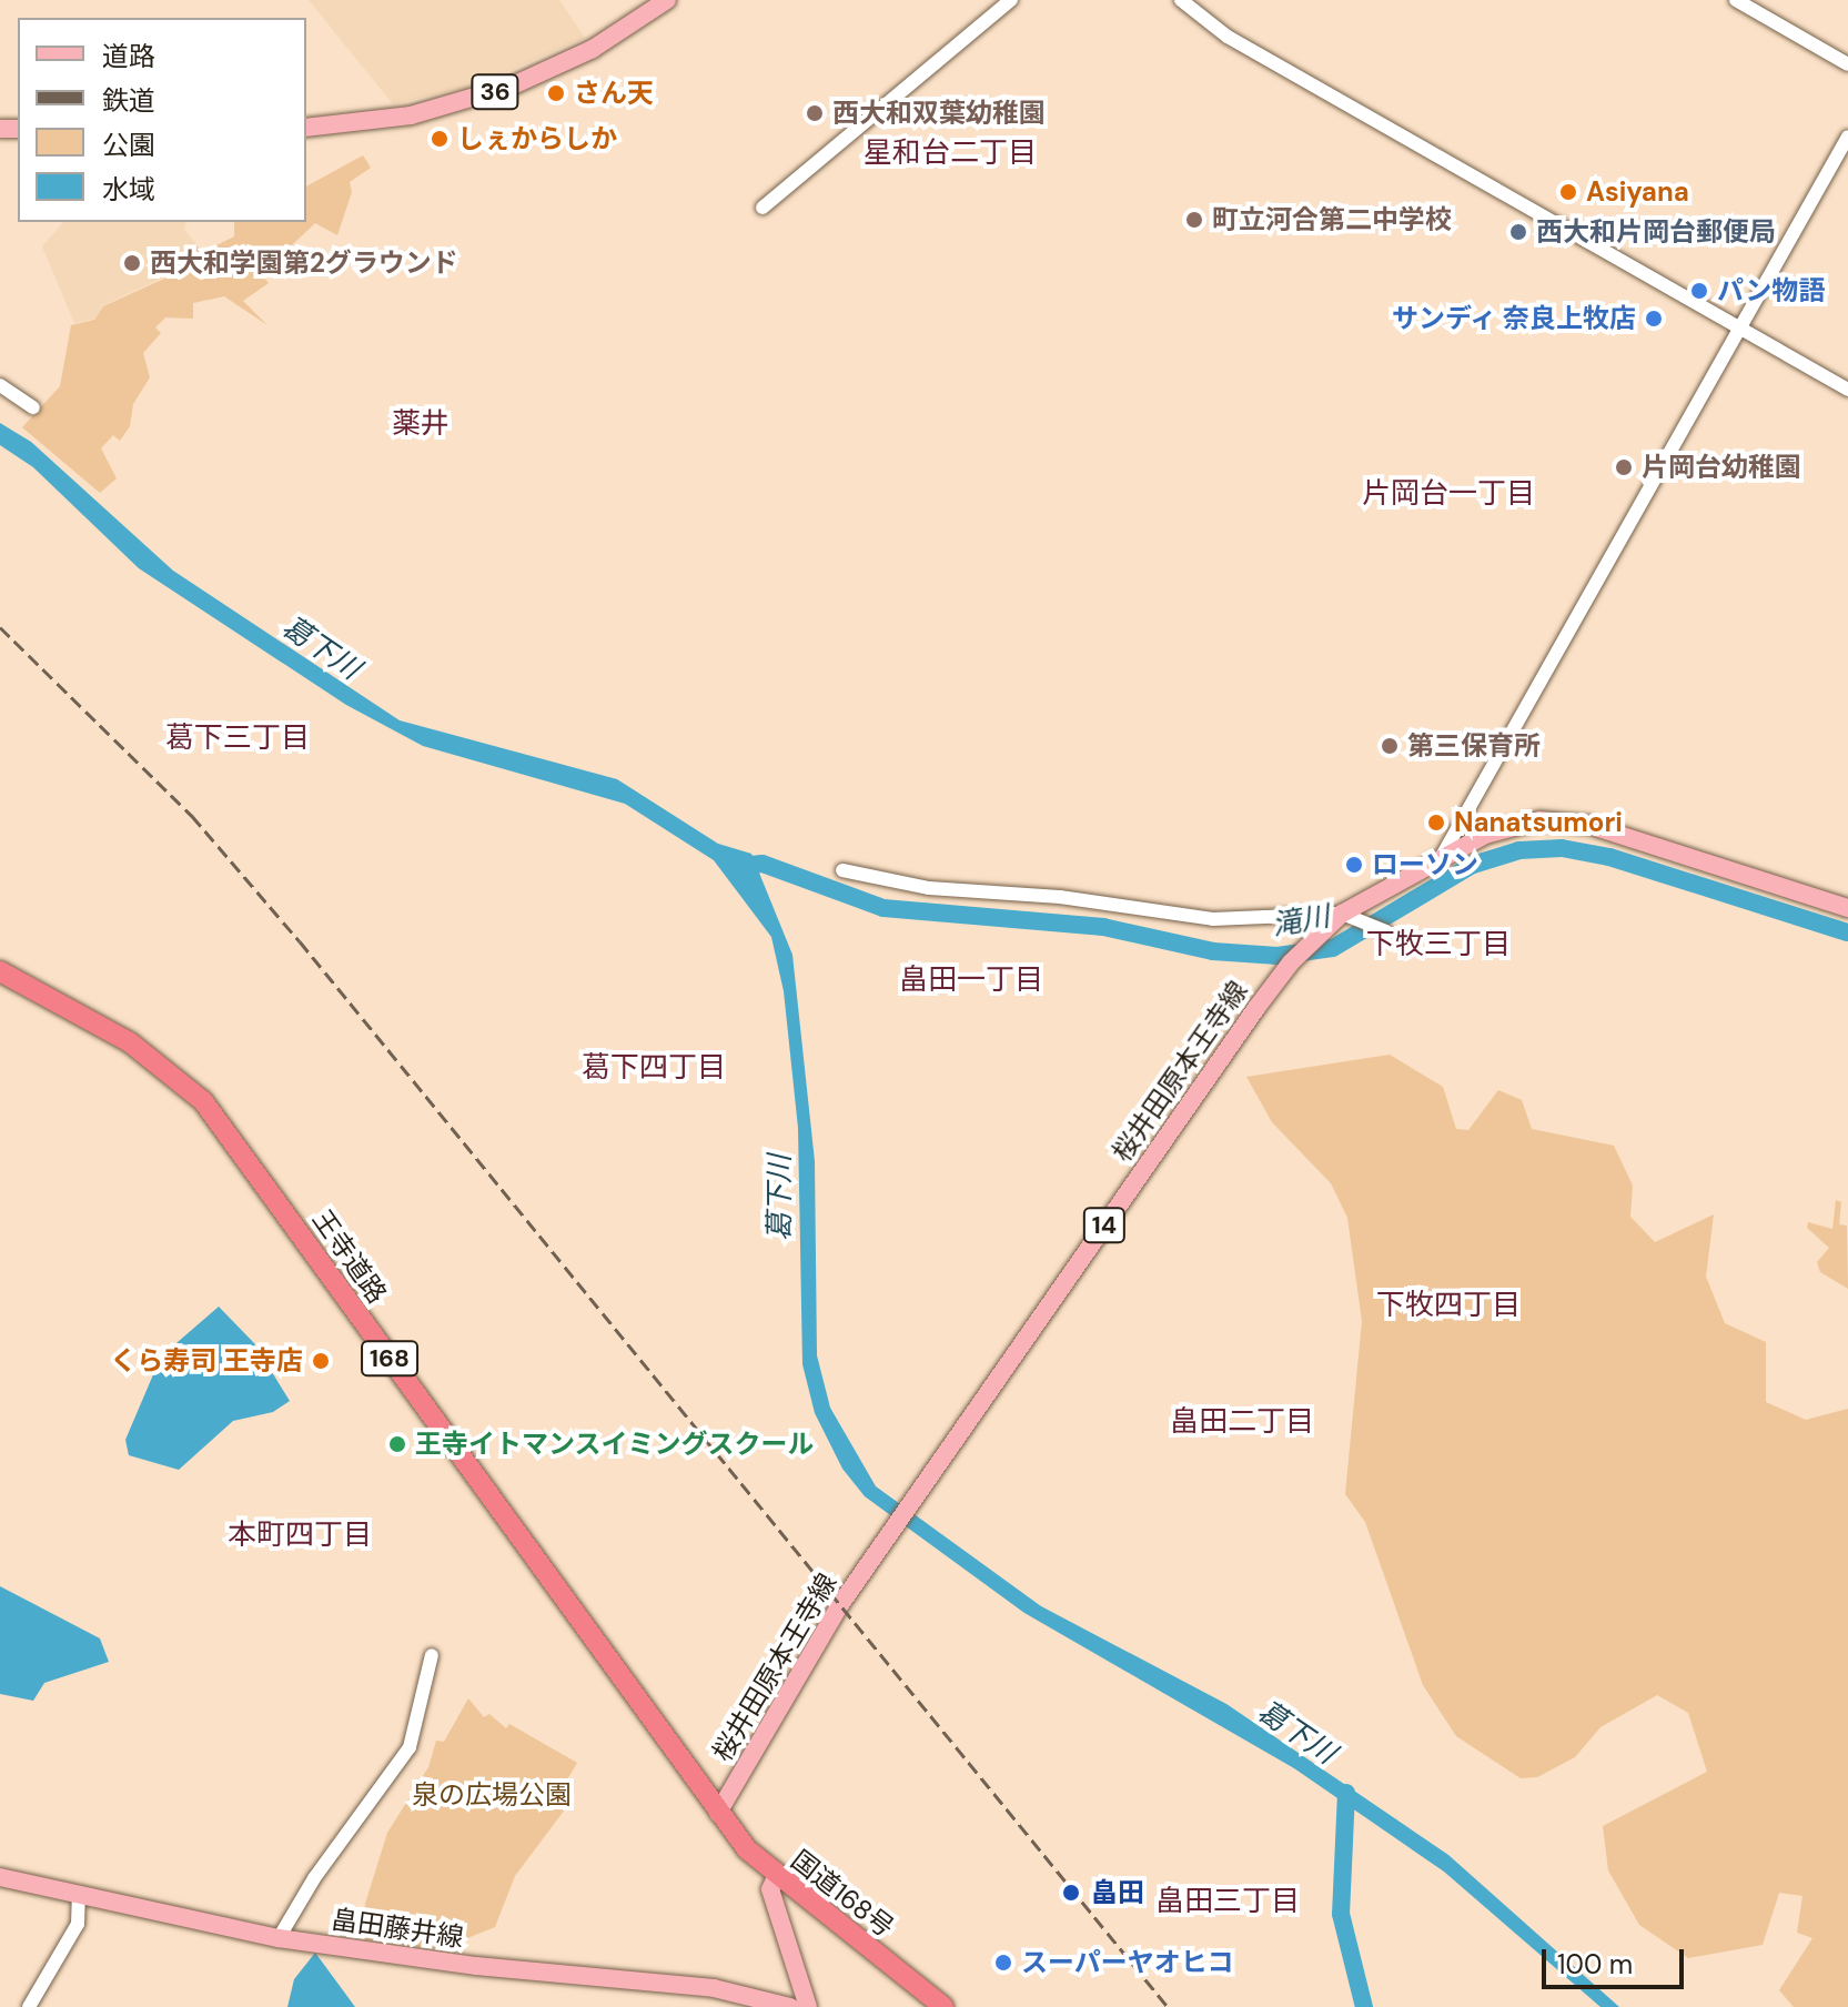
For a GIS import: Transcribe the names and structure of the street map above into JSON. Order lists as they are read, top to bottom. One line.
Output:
{"streets":{"highway":["王寺道路","168","国道168号"],"main road":["36","桜井田原本王寺線","14","畠田藤井線"]},"crossings":[["桜井田原本王寺線","王寺道路"],["桜井田原本王寺線","国道168号"],["王寺道路","国道168号"]],"districts":["星和台二丁目","薬井","片岡台一丁目","葛下三丁目","下牧三丁目","畠田一丁目","葛下四丁目","下牧四丁目","畠田二丁目","本町四丁目","畠田三丁目"],"water":["葛下川","滝川"],"parks":["泉の広場公園"],"places":["さん天","西大和双葉幼稚園","しぇからしか","Asiyana","町立河合第二中学校","西大和片岡台郵便局","西大和学園第2グラウンド","パン物語","サンディ 奈良上牧店","片岡台幼稚園","第三保育所","Nanatsumori","ローソン","くら寿司 王寺店","王寺イトマンスイミングスクール","畠田","スーパーヤオヒコ"],"legend":["道路","鉄道","公園","水域"],"scale_bar":"100 m"}
